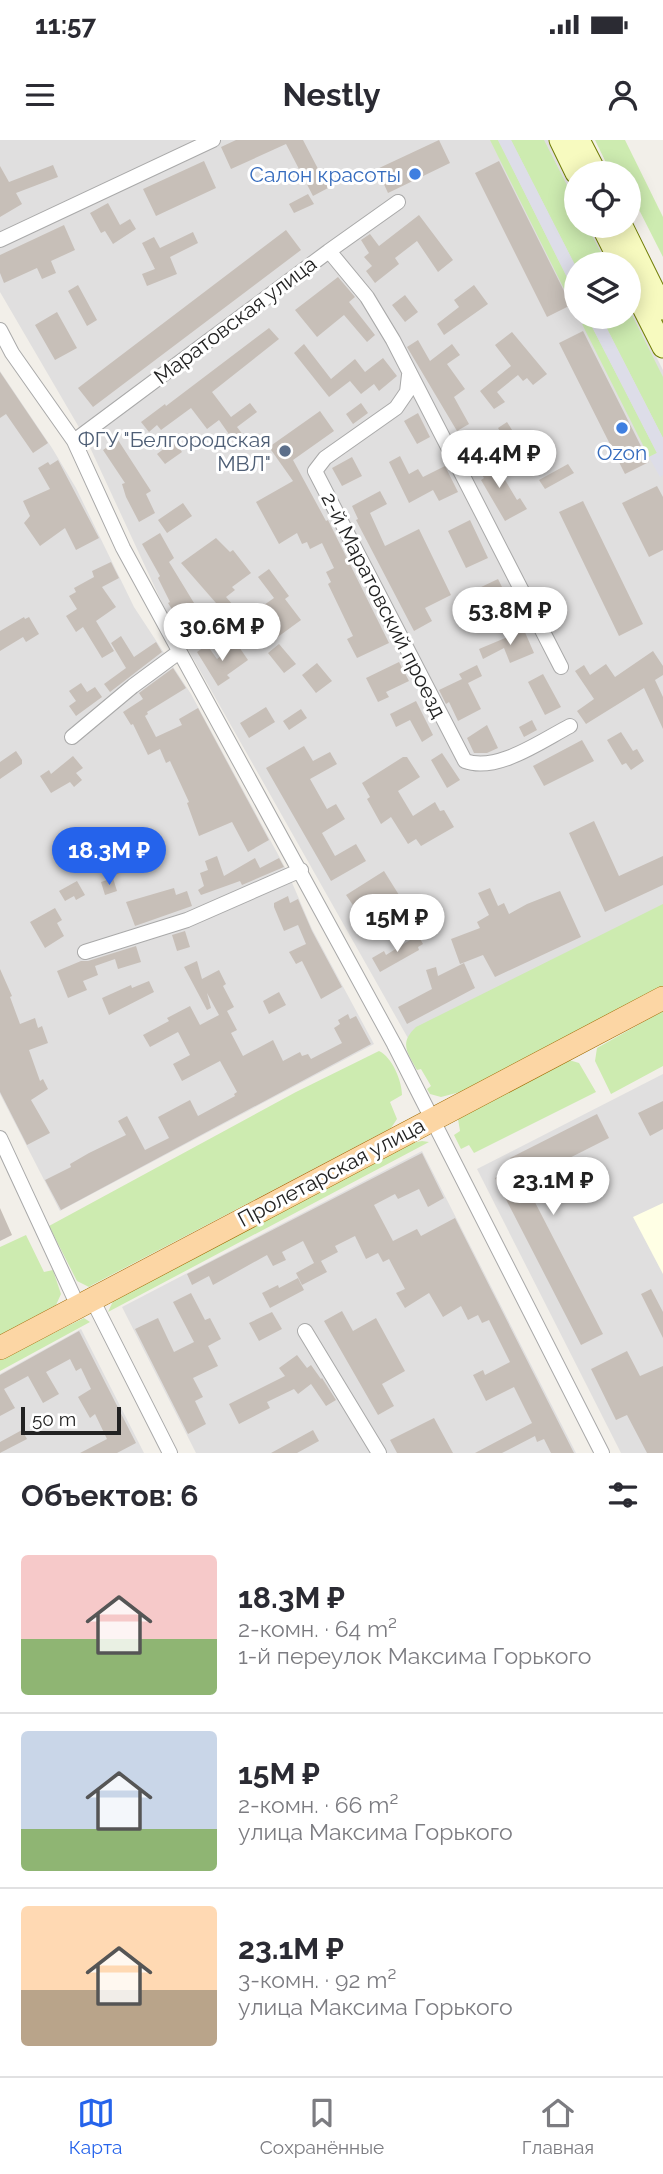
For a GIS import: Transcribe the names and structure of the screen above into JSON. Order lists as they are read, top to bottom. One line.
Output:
{"streets":{"main road":["Пролетарская улица"],"street":["Маратовская улица","2-й Маратовский проезд"]},"places":["Салон красоты","Ozon","ФГУ \"Белгородская МВЛ\""],"scale_bar":"50 m","page":{"status":"11:57","header":"Nestly","price":["44.4M ₽","53.8M ₽","30.6M ₽","18.3M ₽","15M ₽","23.1M ₽"],"scale":"50 m","heading":"Объектов: 6","list":[{"name":"18.3M ₽","note":"2-комн. · 64 m² · 1-й переулок Максима Горького"},{"name":"15M ₽","note":"2-комн. · 66 m² · улица Максима Горького"},{"name":"23.1M ₽","note":"3-комн. · 92 m² · улица Максима Горького"}],"tabs":["Карта","Сохранённые","Главная"]}}
